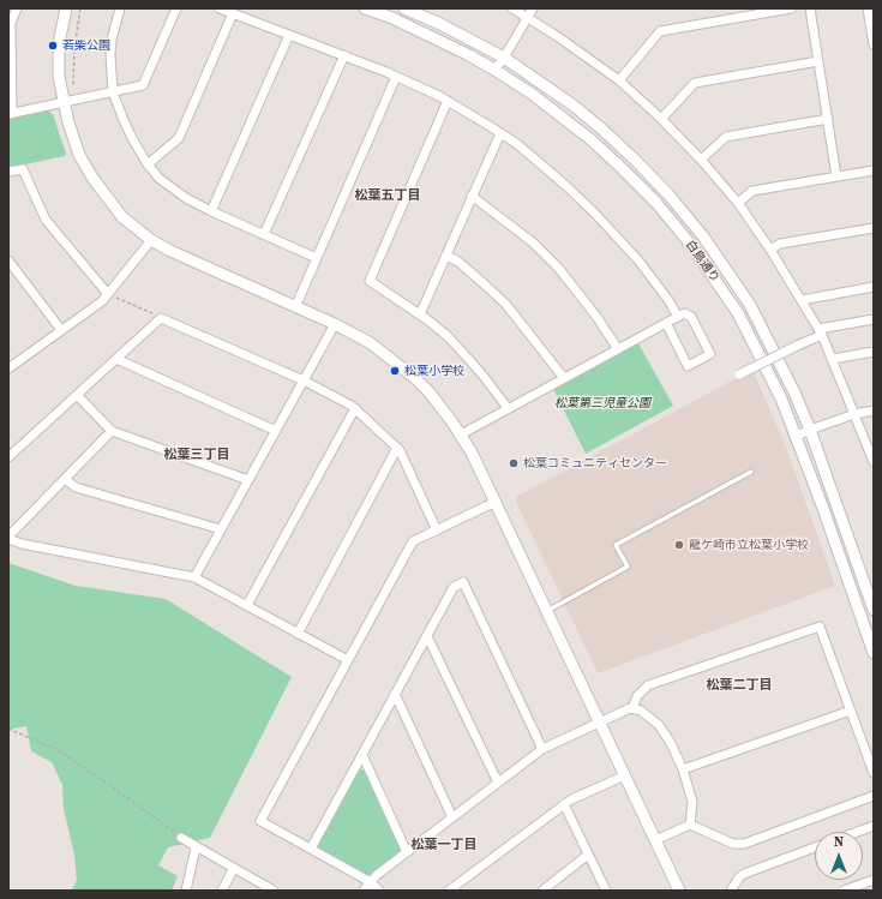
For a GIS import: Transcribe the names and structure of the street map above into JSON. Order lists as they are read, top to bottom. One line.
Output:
{"streets":{"main road":["白鳥通り"]},"districts":["松葉五丁目","松葉三丁目","松葉二丁目","松葉一丁目"],"parks":["松葉第三児童公園"],"places":["若柴公園","松葉小学校","松葉コミュニティセンター","龍ケ崎市立松葉小学校"],"north":"top"}
